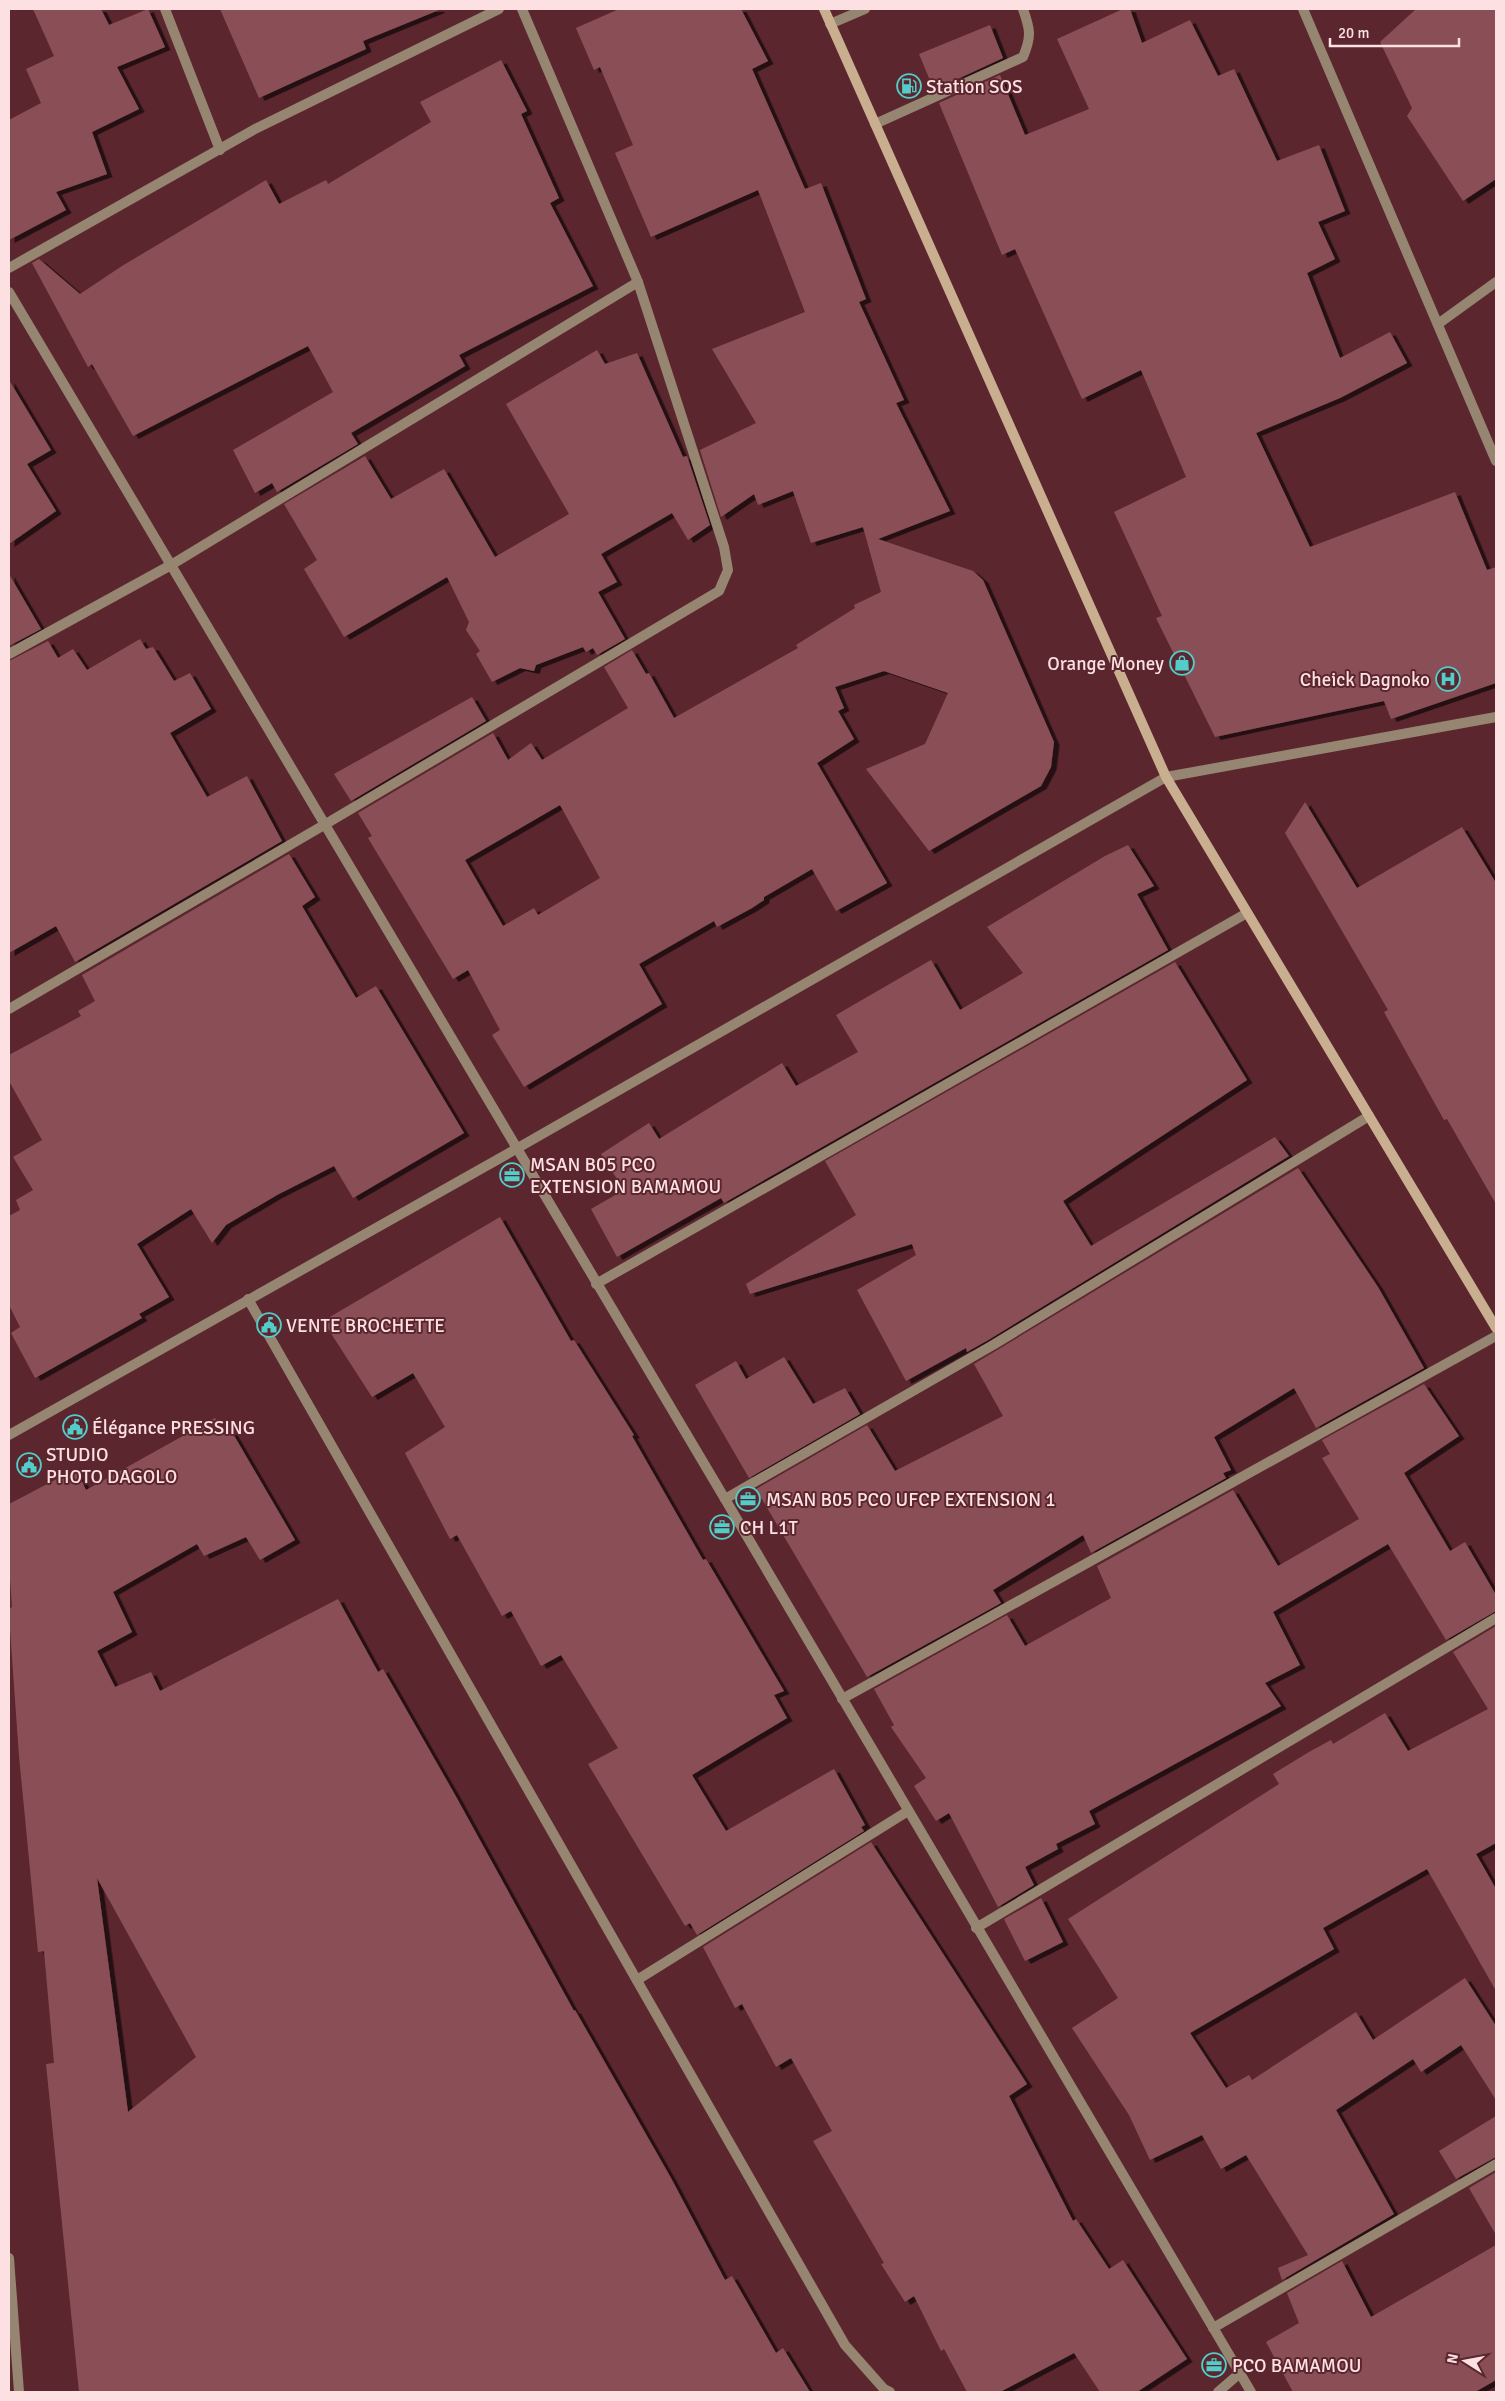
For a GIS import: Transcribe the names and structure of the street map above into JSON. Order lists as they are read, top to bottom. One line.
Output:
{"places":{"fuel station":["Station SOS"],"shop":["Orange Money"],"hospital":["Cheick Dagnoko"],"office":["MSAN B05 PCO EXTENSION BAMAMOU","MSAN B05 PCO UFCP EXTENSION 1","CH L1T","PCO BAMAMOU"],"public building":["VENTE BROCHETTE","Élégance PRESSING","STUDIO PHOTO DAGOLO"]},"scale_bar":"20 m","north":"left"}
